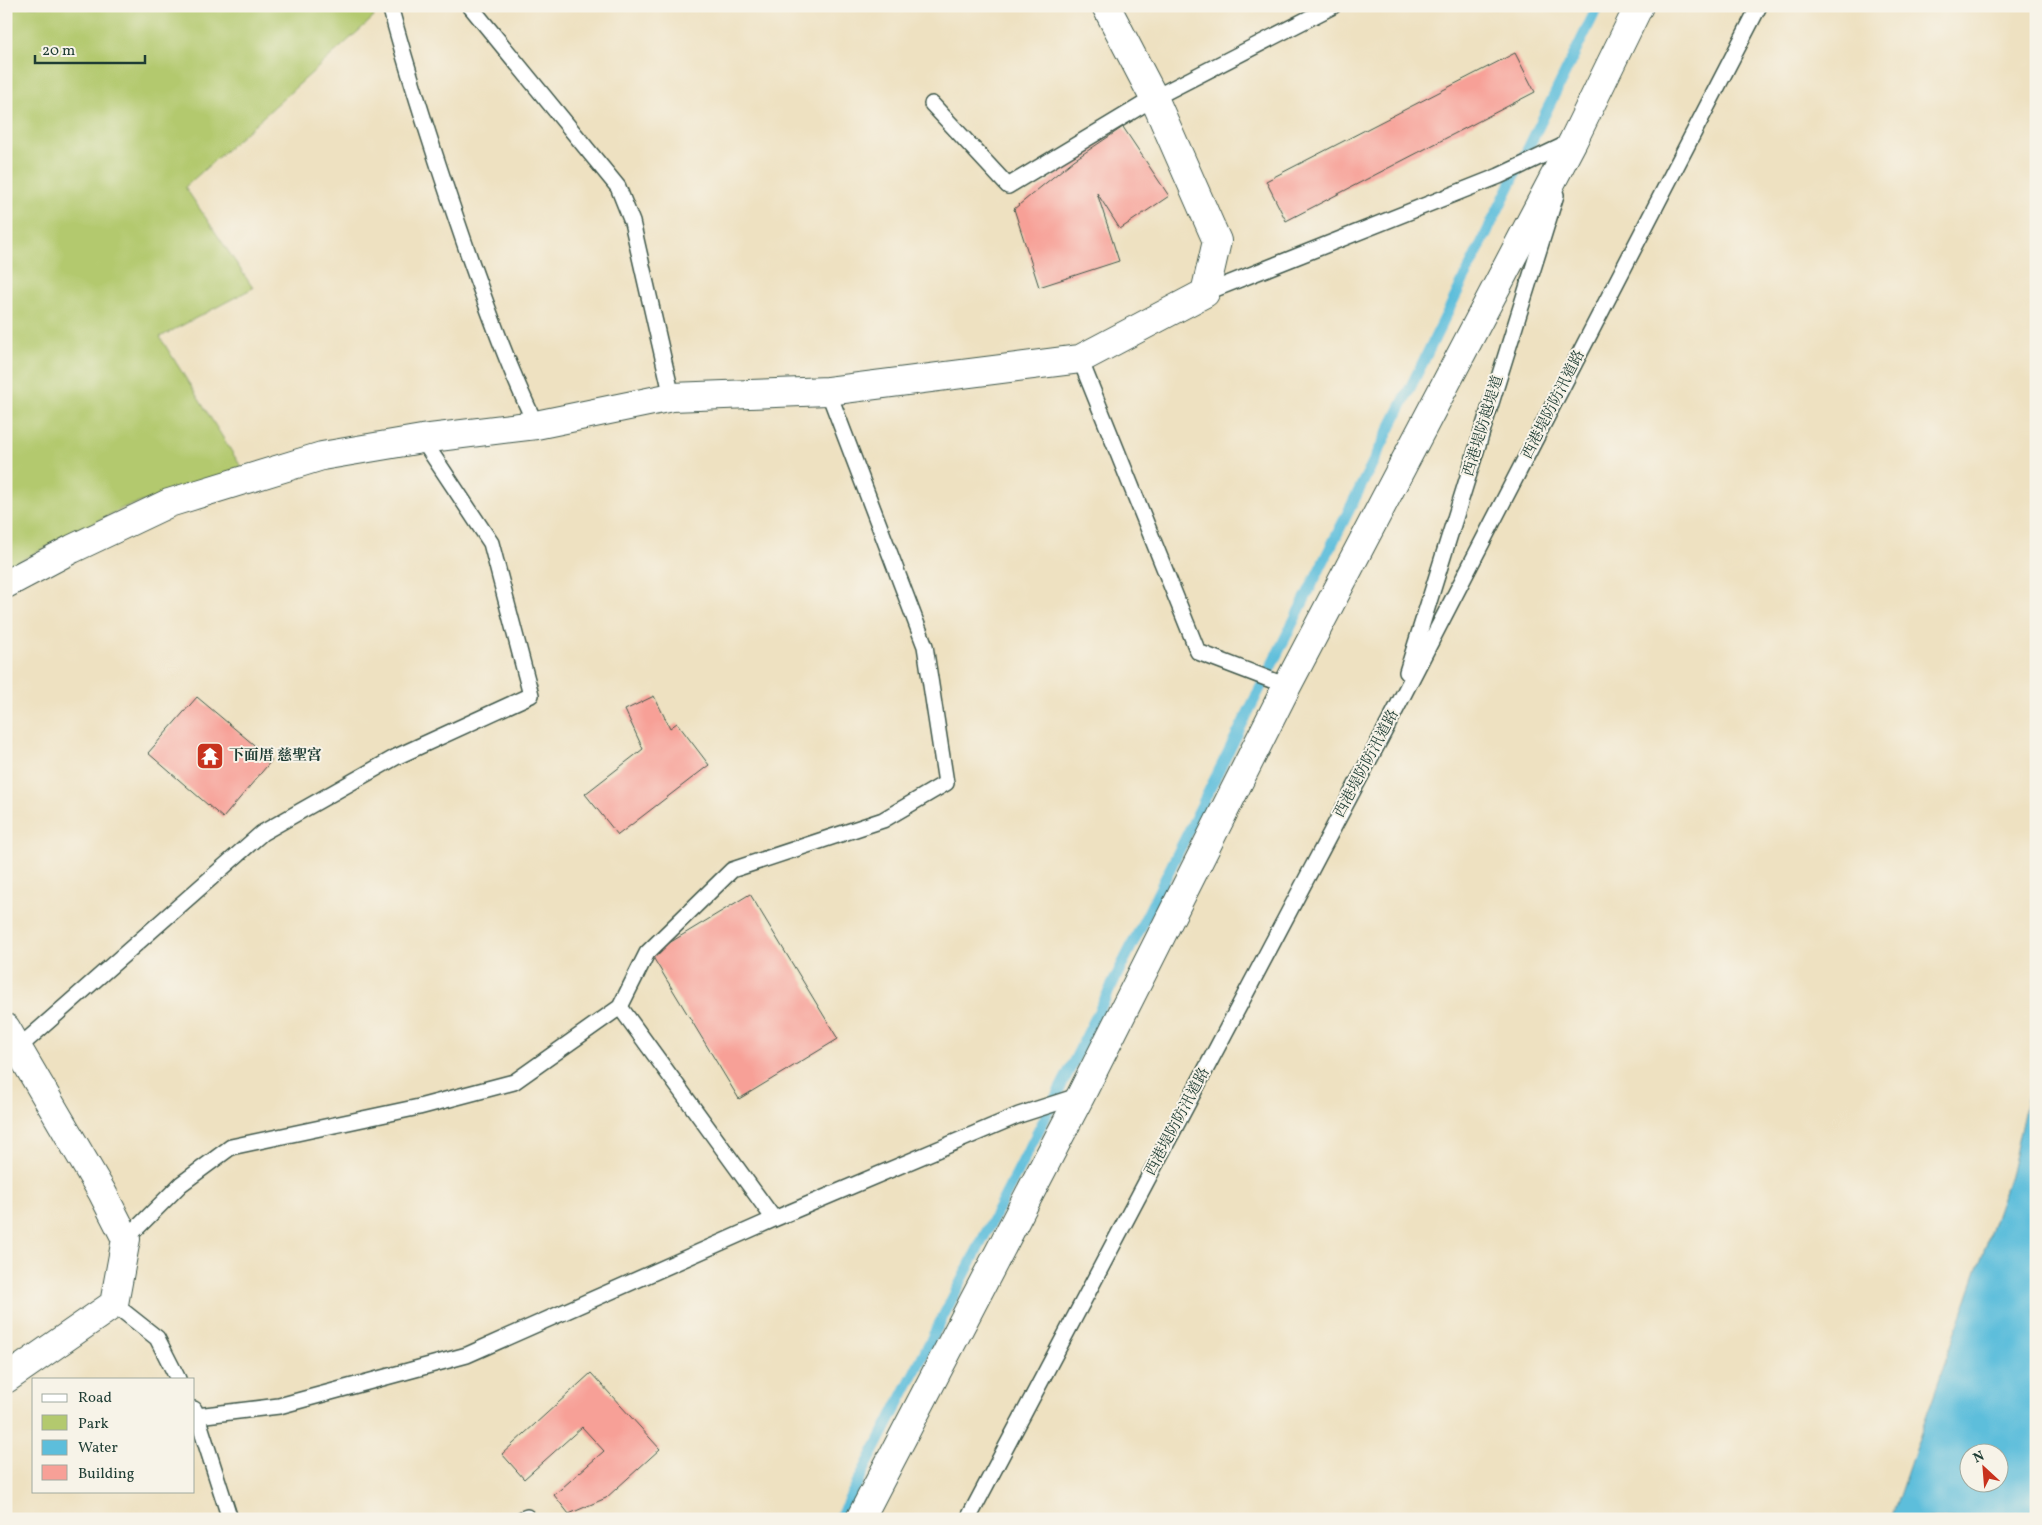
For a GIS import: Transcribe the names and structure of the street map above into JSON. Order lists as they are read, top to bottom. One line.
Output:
{"streets":{"lane":["西港堤防防汛道路","西港堤防越堤道"]},"crossings":[["西港堤防防汛道路","西港堤防越堤道"]],"places":{"temple":["下面厝 慈聖宮"]},"legend":["Road","Park","Water","Building"],"scale_bar":"20 m","north":"top left"}
